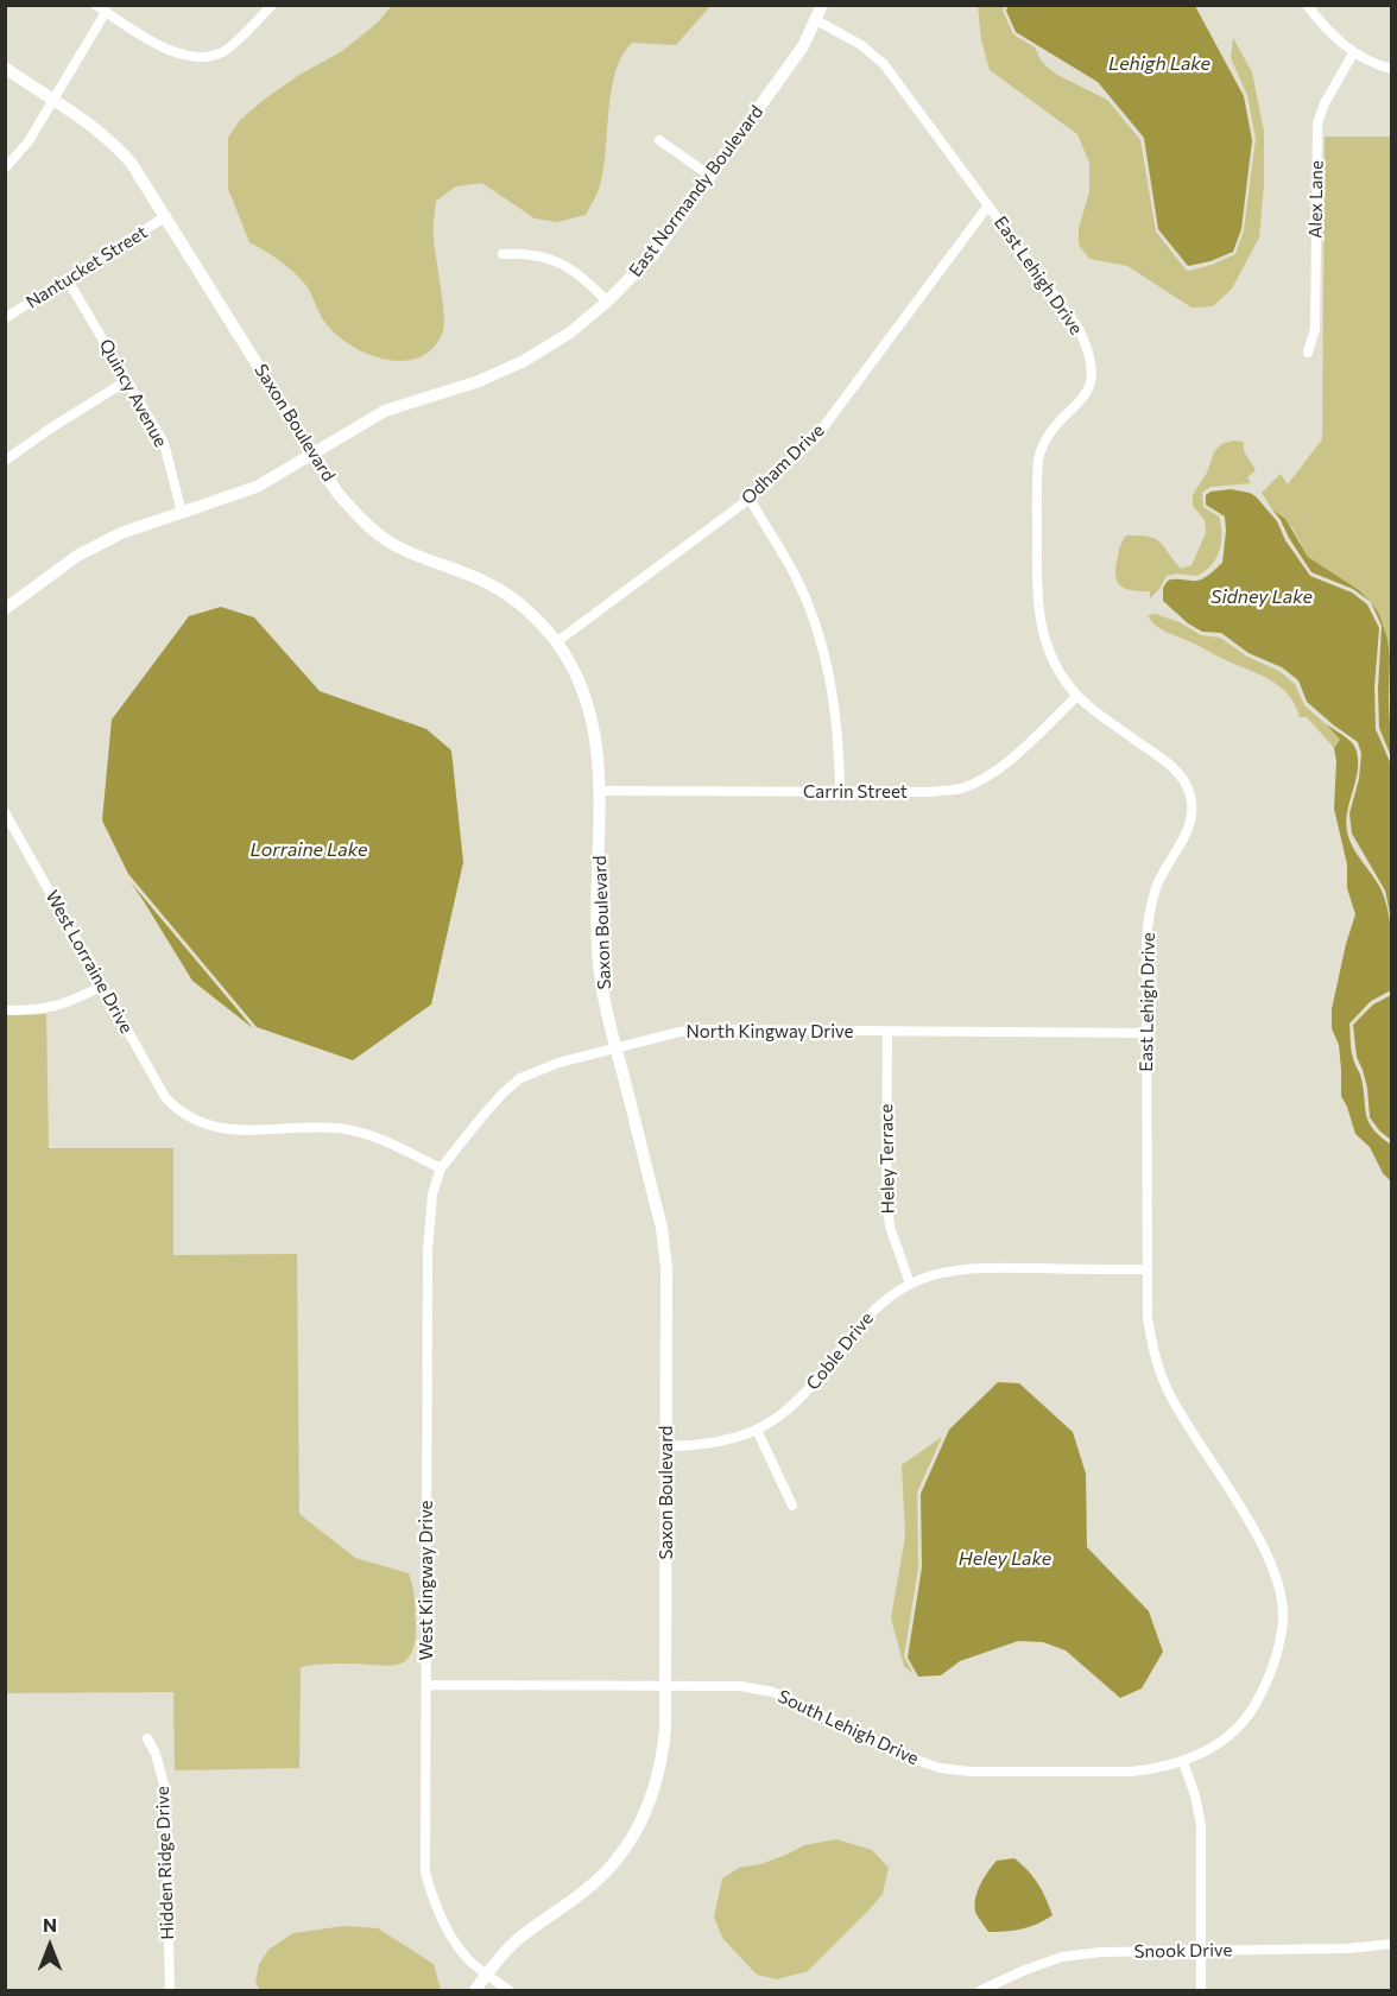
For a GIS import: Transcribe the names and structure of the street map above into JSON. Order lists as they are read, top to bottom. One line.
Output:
{"streets":{"main road":["East Normandy Boulevard","Saxon Boulevard"],"street":["Alex Lane","Nantucket Street","East Lehigh Drive","Quincy Avenue","Odham Drive","Carrin Street","West Lorraine Drive","North Kingway Drive","Heley Terrace","Coble Drive","West Kingway Drive","South Lehigh Drive","Hidden Ridge Drive","Snook Drive"]},"crossings":[["East Normandy Boulevard","East Lehigh Drive"],["East Normandy Boulevard","Quincy Avenue"],["East Normandy Boulevard","Saxon Boulevard"],["Nantucket Street","Quincy Avenue"],["Nantucket Street","Saxon Boulevard"],["East Lehigh Drive","Odham Drive"],["East Lehigh Drive","Carrin Street"],["East Lehigh Drive","North Kingway Drive"],["East Lehigh Drive","Coble Drive"],["East Lehigh Drive","South Lehigh Drive"],["Saxon Boulevard","Odham Drive"],["Saxon Boulevard","Carrin Street"],["Saxon Boulevard","North Kingway Drive"],["Saxon Boulevard","Coble Drive"],["Saxon Boulevard","West Kingway Drive"],["Saxon Boulevard","South Lehigh Drive"],["West Lorraine Drive","North Kingway Drive"],["West Lorraine Drive","West Kingway Drive"],["North Kingway Drive","Heley Terrace"],["North Kingway Drive","West Kingway Drive"],["Heley Terrace","Coble Drive"],["West Kingway Drive","South Lehigh Drive"]],"water":["Lehigh Lake","Sidney Lake","Lorraine Lake","Heley Lake"],"north":"top"}
